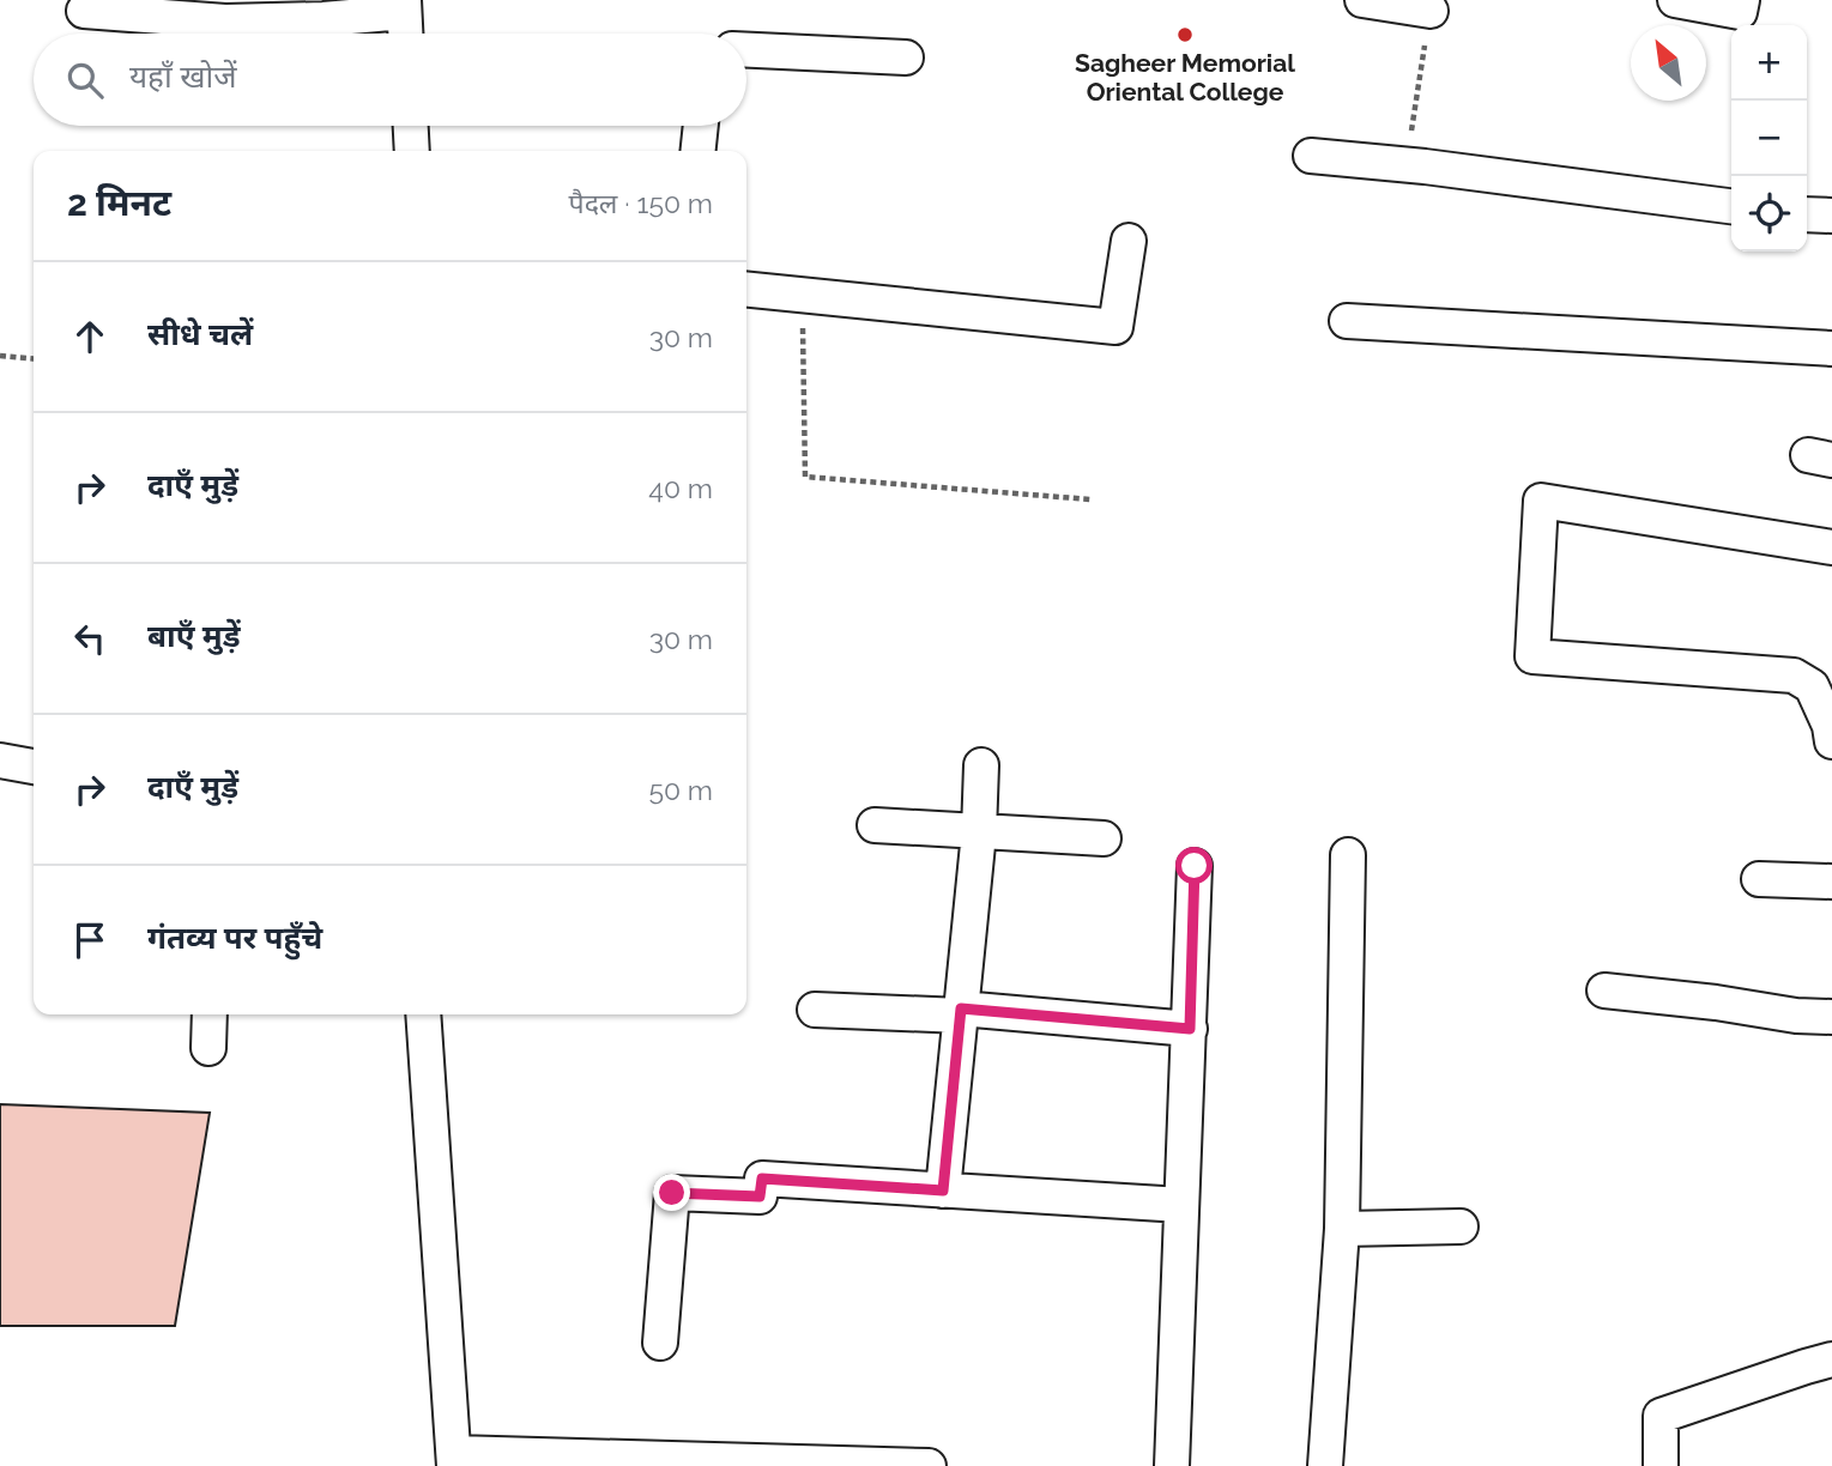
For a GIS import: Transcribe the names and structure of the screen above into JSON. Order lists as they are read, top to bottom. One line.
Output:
{"places":["Sagheer Memorial Oriental College"],"north":"top left","page":{"map_buttons":["+","−"],"search":"यहाँ खोजें","heading":["2 मिनट","पैदल · 150 m"],"list":[["सीधे चलें","30 m"],["दाएँ मुड़ें","40 m"],["बाएँ मुड़ें","30 m"],["दाएँ मुड़ें","50 m"],"गंतव्य पर पहुँचे"]}}
